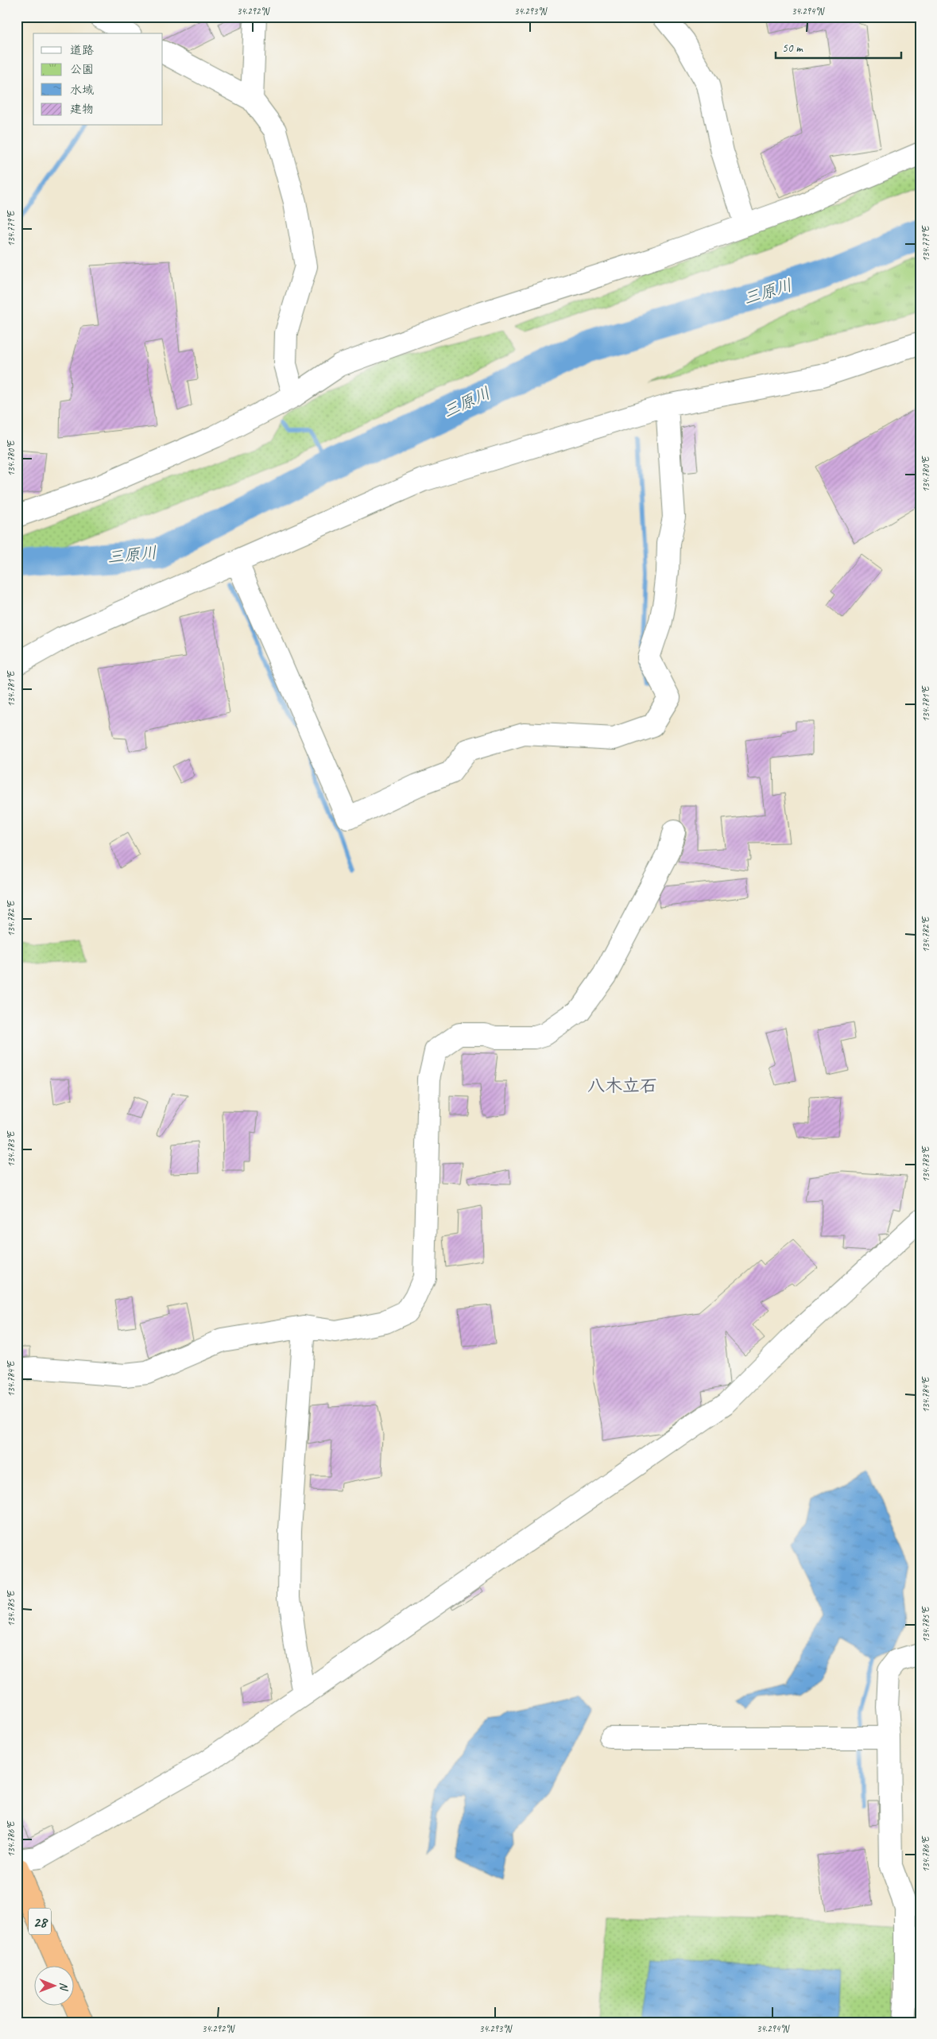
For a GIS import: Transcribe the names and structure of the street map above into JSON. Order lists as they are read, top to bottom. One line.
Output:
{"streets":{"highway":["28"]},"districts":["八木立石"],"water":["三原川"],"legend":["道路","公園","水域","建物"],"scale_bar":"50 m","north":"right","coordinates":["34.292°N","34.293°N","34.294°N","134.779°E","134.780°E","134.781°E","134.782°E","134.783°E","134.784°E","134.785°E","134.786°E"]}
